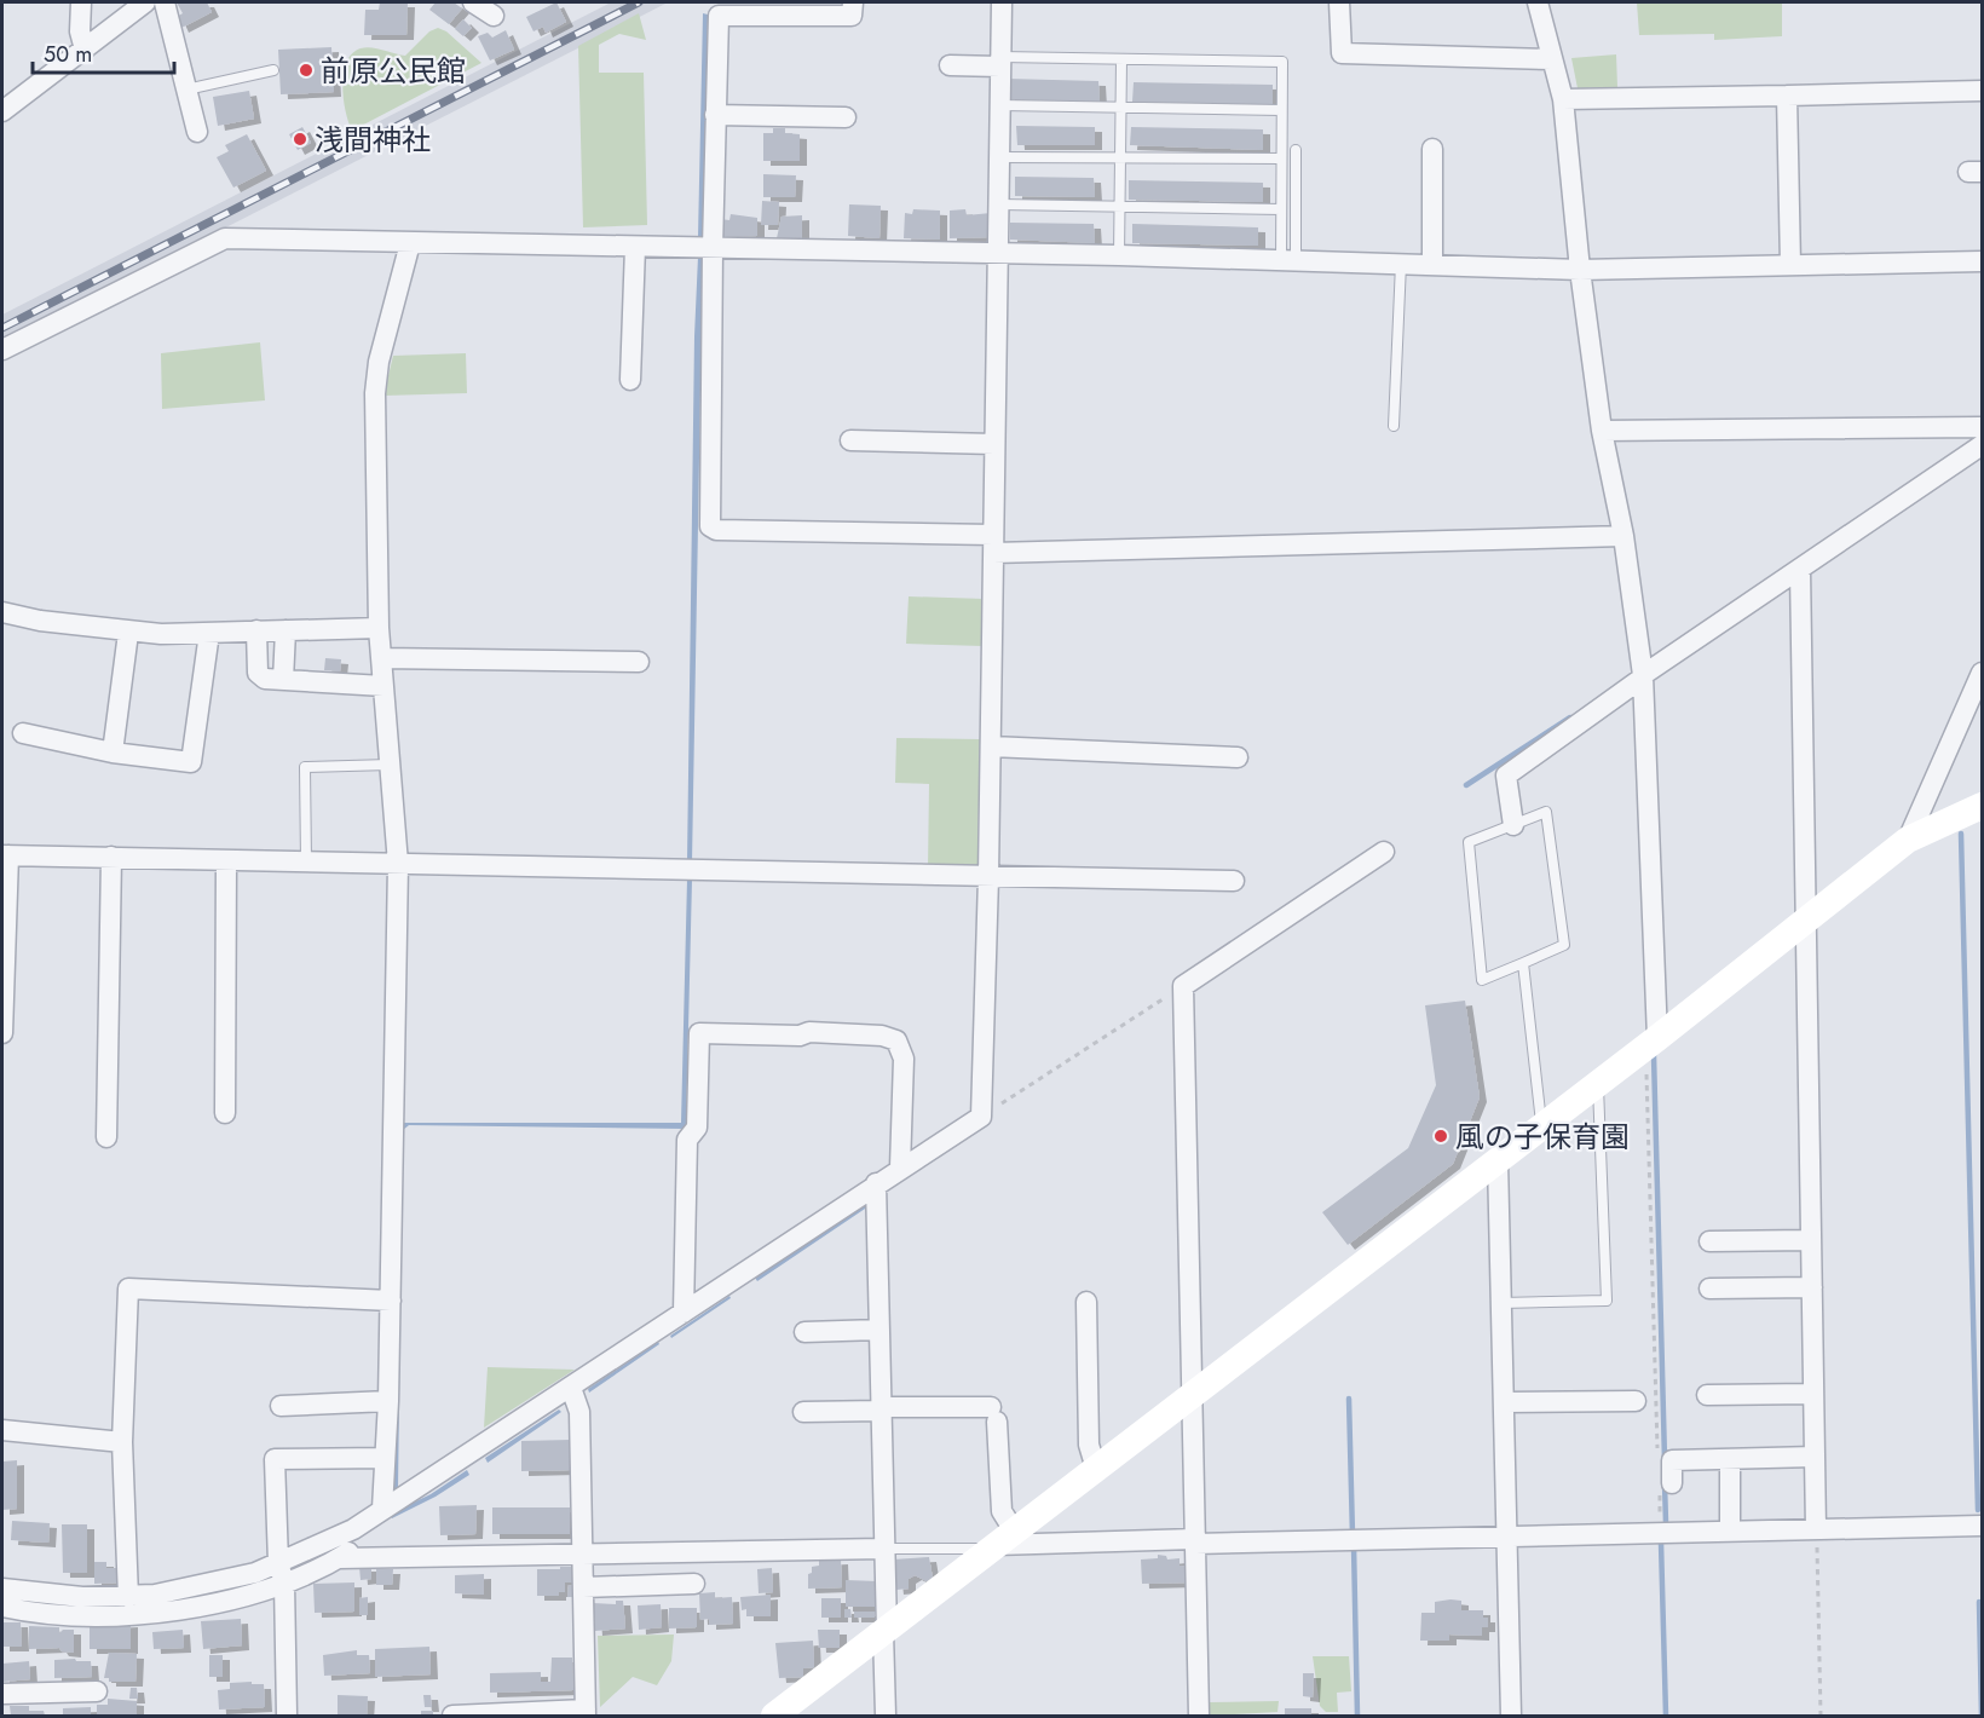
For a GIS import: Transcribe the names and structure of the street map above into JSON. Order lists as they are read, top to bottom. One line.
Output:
{"places":["前原公民館","浅間神社","風の子保育園"],"scale_bar":"50 m"}
